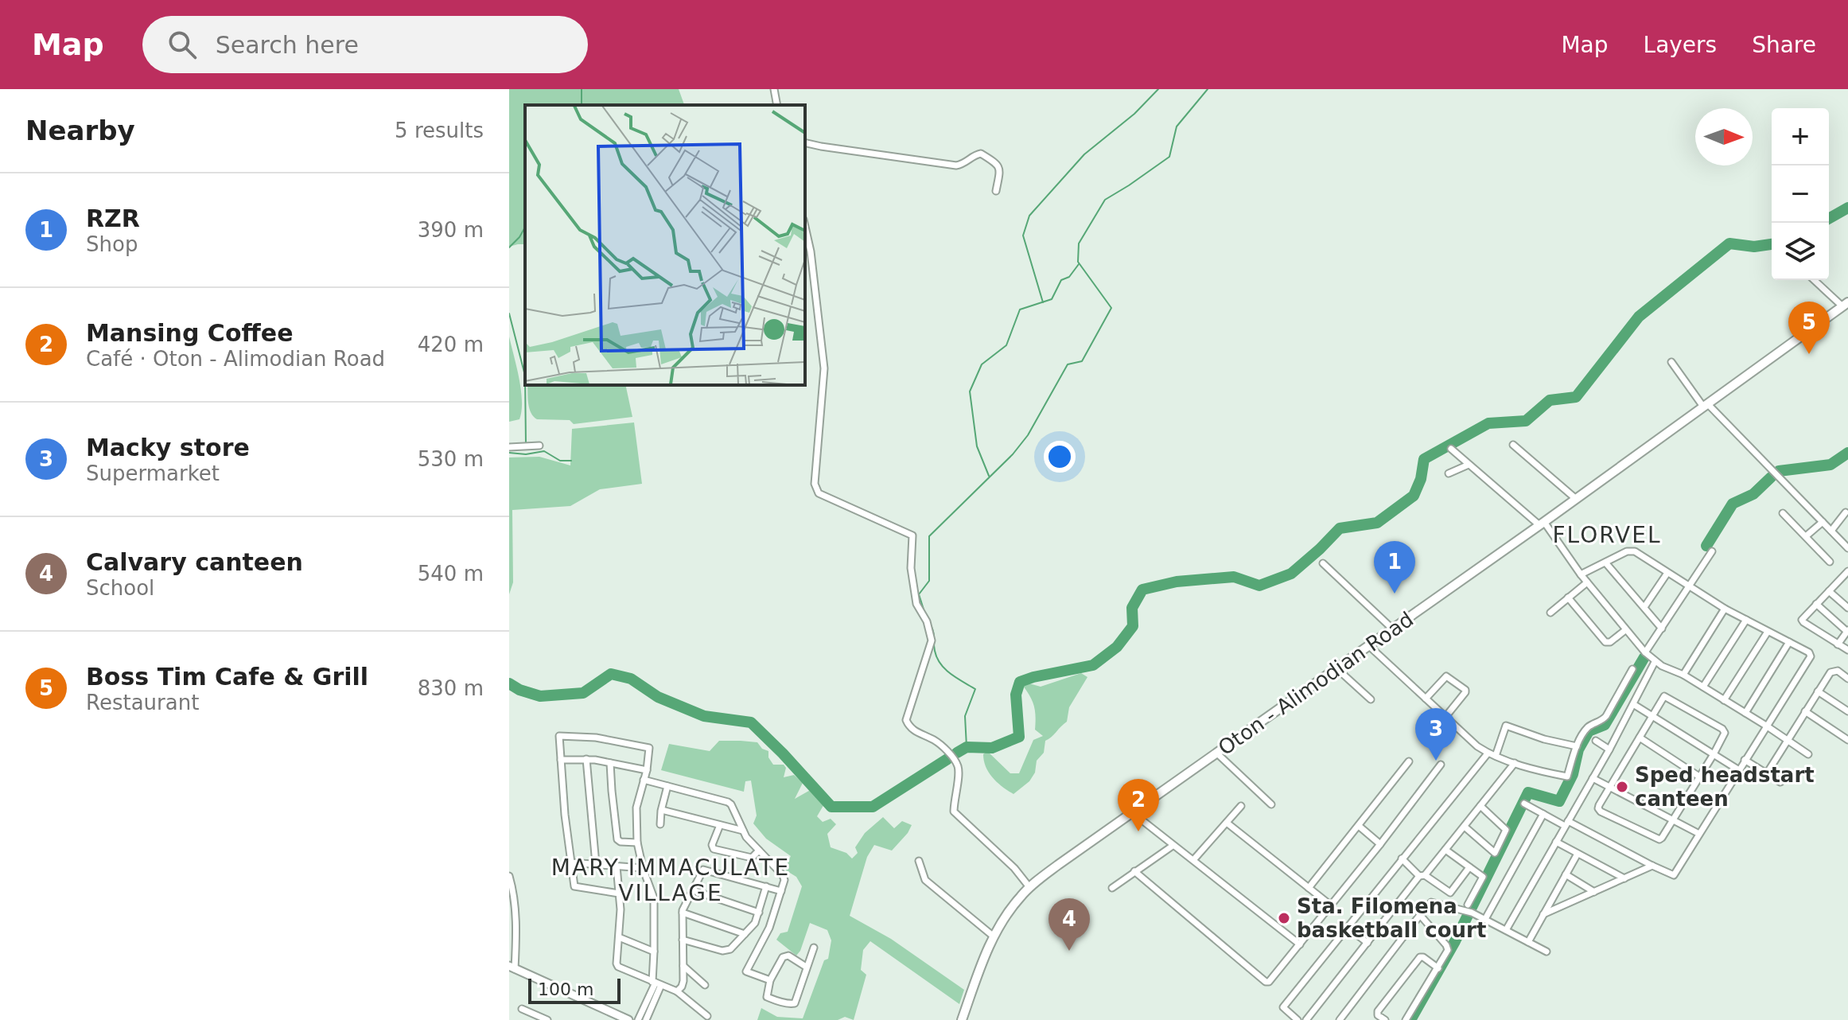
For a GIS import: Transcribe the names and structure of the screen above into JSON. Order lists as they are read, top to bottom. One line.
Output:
{"streets":{"main road":["Oton - Alimodian Road"]},"districts":["FLORVEL","MARY IMMACULATE VILLAGE"],"places":["Sped headstart canteen","Sta. Filomena basketball court"],"scale_bar":"100 m","north":"right","page":{"header":"Map","search":"Search here","nav":["Map","Layers","Share"],"heading":["Nearby","5 results"],"map_buttons":["+","−"],"list":[{"mark":"1","name":"RZR","note":"Shop","value":"390 m"},{"mark":"2","name":"Mansing Coffee","note":"Café · Oton - Alimodian Road","value":"420 m"},{"mark":"3","name":"Macky store","note":"Supermarket","value":"530 m"},{"mark":"4","name":"Calvary canteen","note":"School","value":"540 m"},{"mark":"5","name":"Boss Tim Cafe & Grill","note":"Restaurant","value":"830 m"}],"pins":["5","1","3","2","4"],"scale":"100 m"}}
